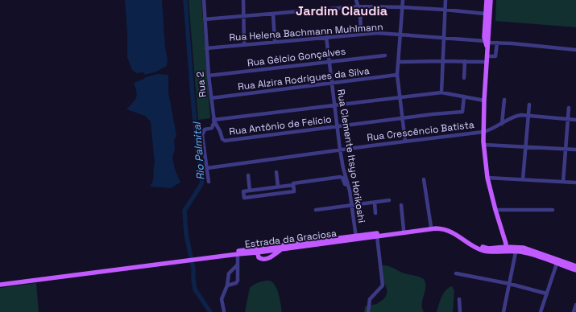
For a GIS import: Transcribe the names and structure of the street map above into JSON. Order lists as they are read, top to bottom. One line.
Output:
{"streets":{"main road":["Estrada da Graciosa"],"street":["Rua Helena Bachmann Muhlmann","Rua Gélcio Gonçalves","Rua Alzira Rodrigues da Silva","Rua 2","Rua Antônio de Felício","Rua Crescêncio Batista","Rua Clemente Itsyo Horikoshi"]},"crossings":[["Rua Helena Bachmann Muhlmann","Rua 2"],["Rua Helena Bachmann Muhlmann","Rua Clemente Itsyo Horikoshi"],["Rua Gélcio Gonçalves","Rua 2"],["Rua Gélcio Gonçalves","Rua Clemente Itsyo Horikoshi"],["Rua Alzira Rodrigues da Silva","Rua 2"],["Rua Alzira Rodrigues da Silva","Rua Clemente Itsyo Horikoshi"],["Rua 2","Rua Antônio de Felício"],["Rua Antônio de Felício","Rua Clemente Itsyo Horikoshi"],["Rua Crescêncio Batista","Rua Clemente Itsyo Horikoshi"],["Rua Clemente Itsyo Horikoshi","Estrada da Graciosa"]],"districts":["Jardim Claudia"],"water":["Rio Palmital"]}
